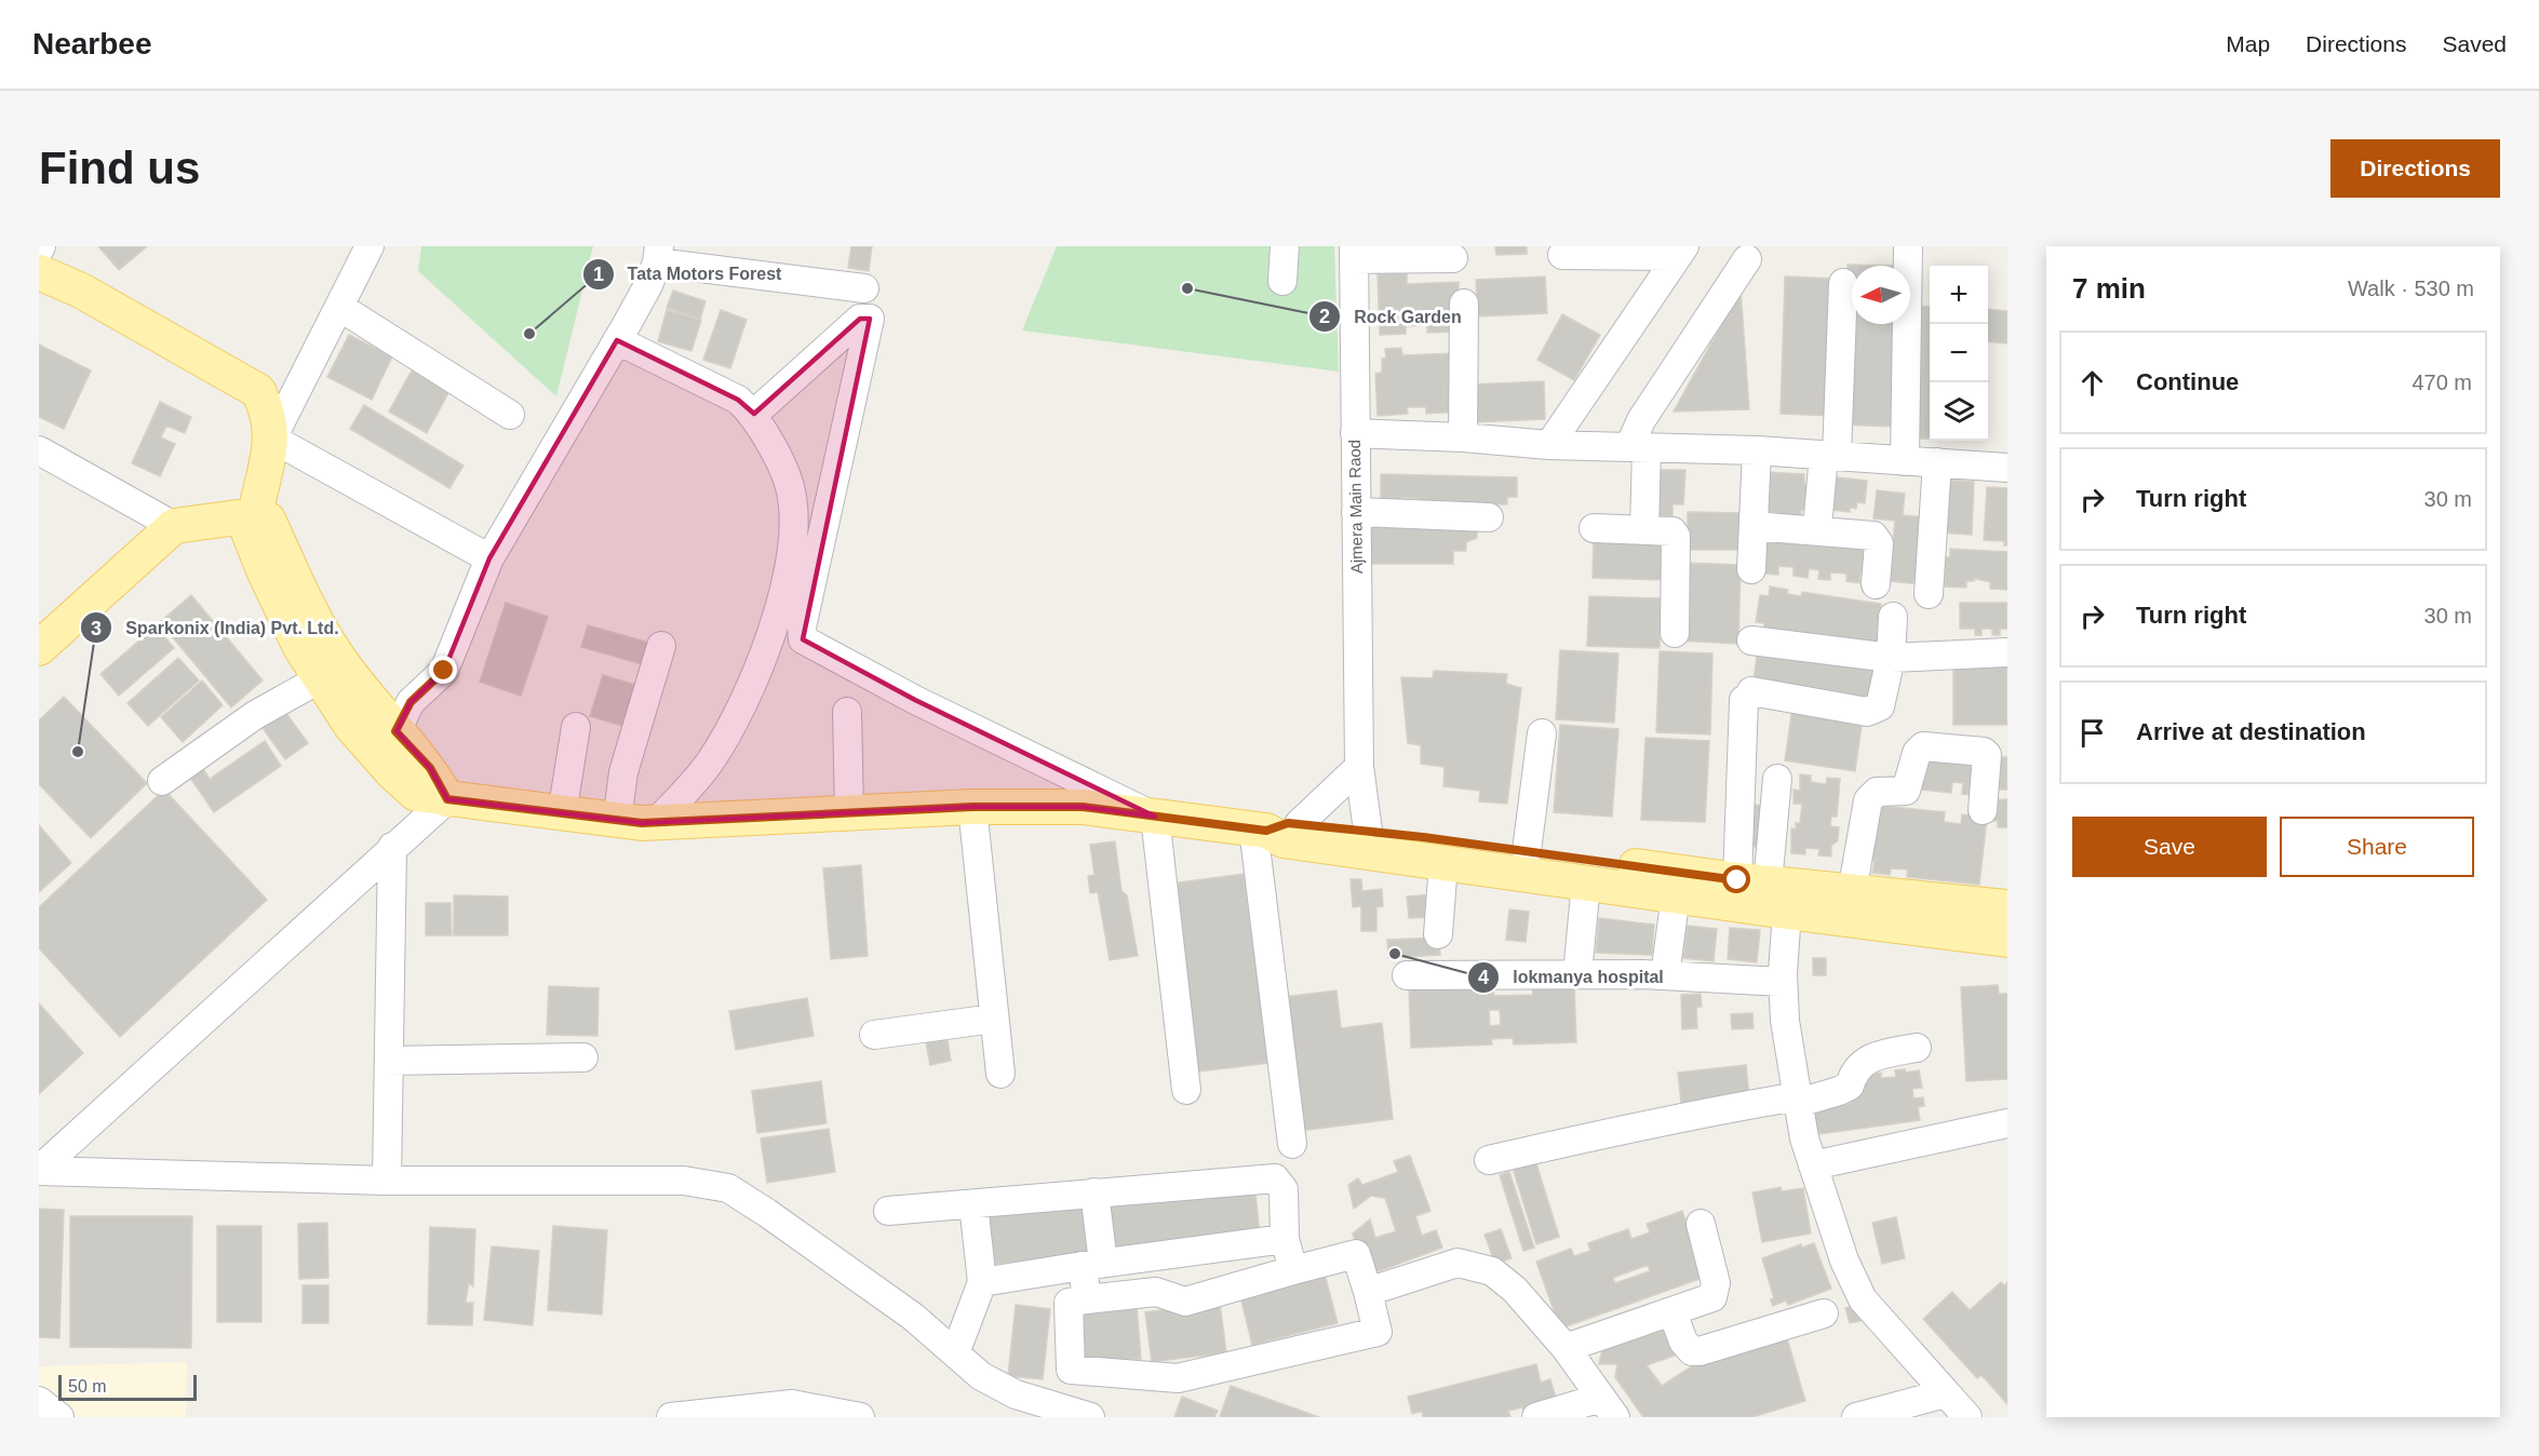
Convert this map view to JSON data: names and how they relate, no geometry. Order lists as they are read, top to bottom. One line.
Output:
{"streets":{"street":["Ajmera Main Raod"]},"places":["Rock Garden","Tata Motors Forest","Sparkonix (India) Pvt. Ltd.","lokmanya hospital"],"scale_bar":"50 m","north":"left","page":{"header":"Nearbee","nav":["Map","Directions","Saved"],"buttons":["Directions",["Save","Share"]],"title":"Find us","heading":["7 min","Walk · 530 m"],"map_buttons":["+","−"],"list":[["Continue","470 m"],["Turn right","30 m"],["Turn right","30 m"],"Arrive at destination"],"scale":"50 m"}}
